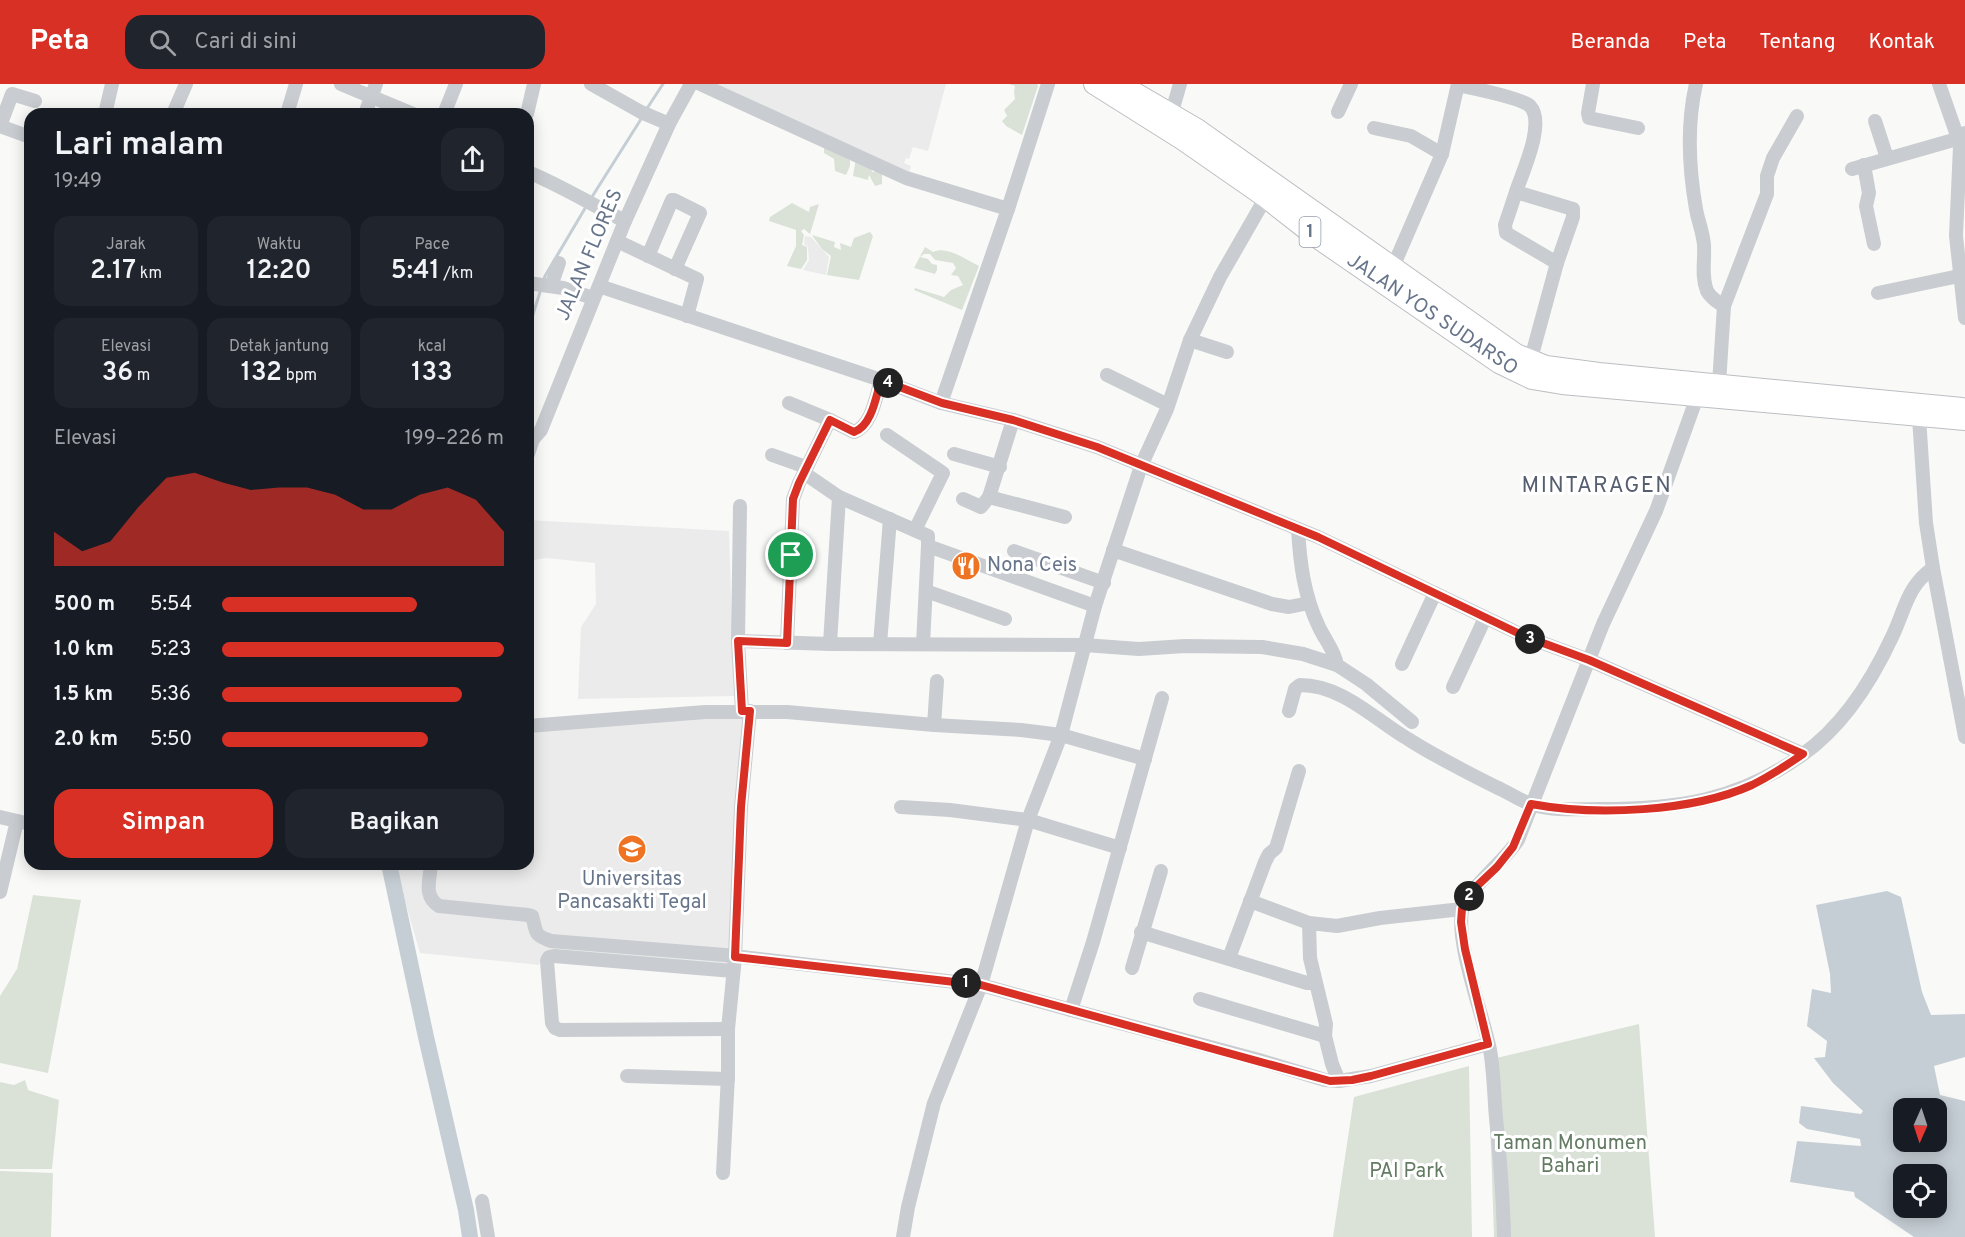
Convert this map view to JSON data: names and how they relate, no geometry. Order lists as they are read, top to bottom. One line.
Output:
{"streets":{"highway":["1","JALAN YOS SUDARSO"],"street":["JALAN FLORES"]},"districts":["MINTARAGEN"],"parks":["Taman Monumen Bahari","PAI Park"],"places":{"restaurant":["Nona Ceis"],"school or university":["Universitas Pancasakti Tegal"]},"north":"bottom","page":{"header":"Peta","search":"Cari di sini","nav":["Beranda","Peta","Tentang","Kontak"],"heading":["Lari malam","19:49"],"stats":[["Jarak","2.17 km"],["Waktu","12:20"],["Pace","5:41 /km"],["Elevasi","36 m"],["Detak jantung","132 bpm"],["kcal","133"]],"pins":["4","3","2","1"],"chart":["Elevasi","199–226 m"],"list":[{"name":"500 m","note":"5:54"},{"name":"1.0 km","note":"5:23"},{"name":"1.5 km","note":"5:36"},{"name":"2.0 km","note":"5:50"}],"buttons":["Simpan","Bagikan"]}}
